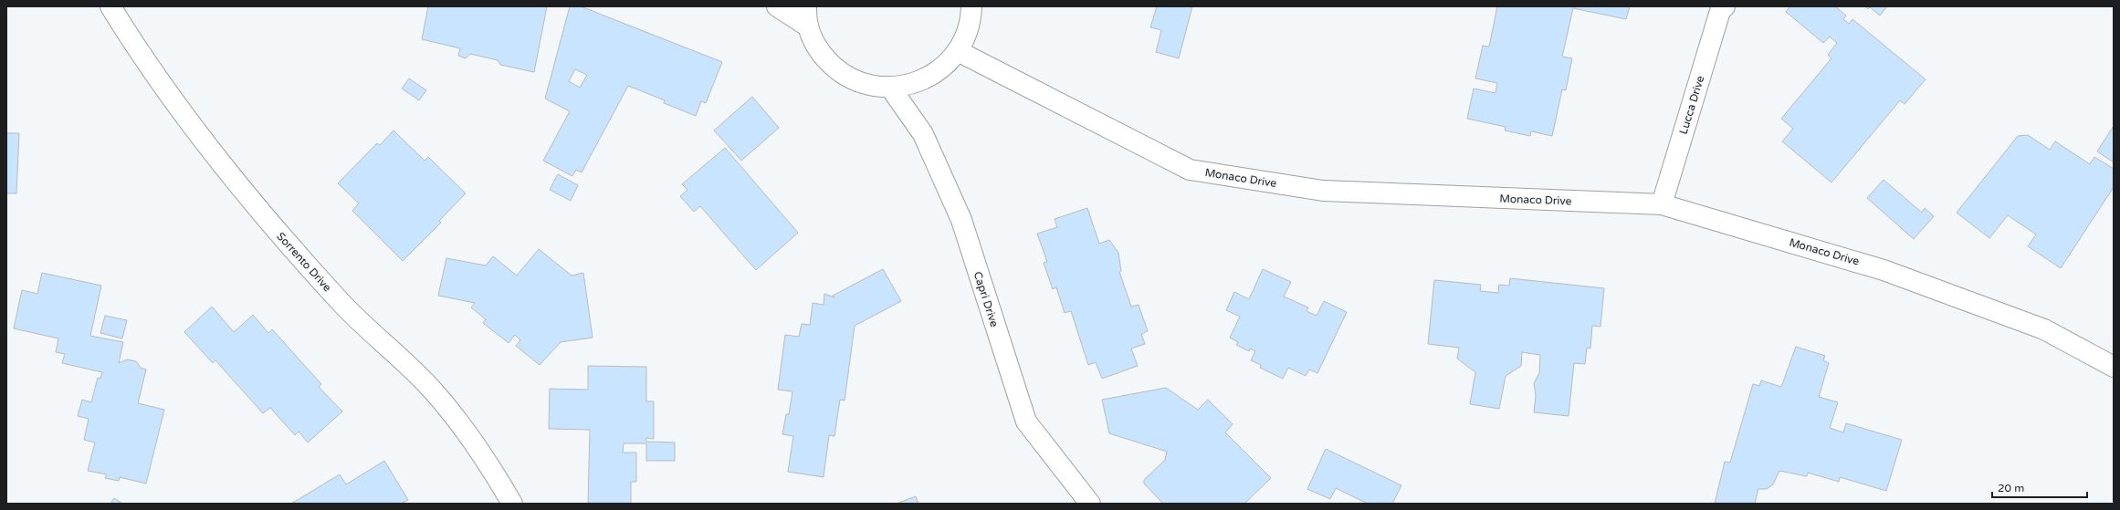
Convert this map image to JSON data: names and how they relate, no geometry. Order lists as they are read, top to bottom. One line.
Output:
{"streets":{"street":["Lucca Drive","Monaco Drive","Sorrento Drive","Capri Drive"]},"crossings":[["Lucca Drive","Monaco Drive"]],"scale_bar":"20 m"}
